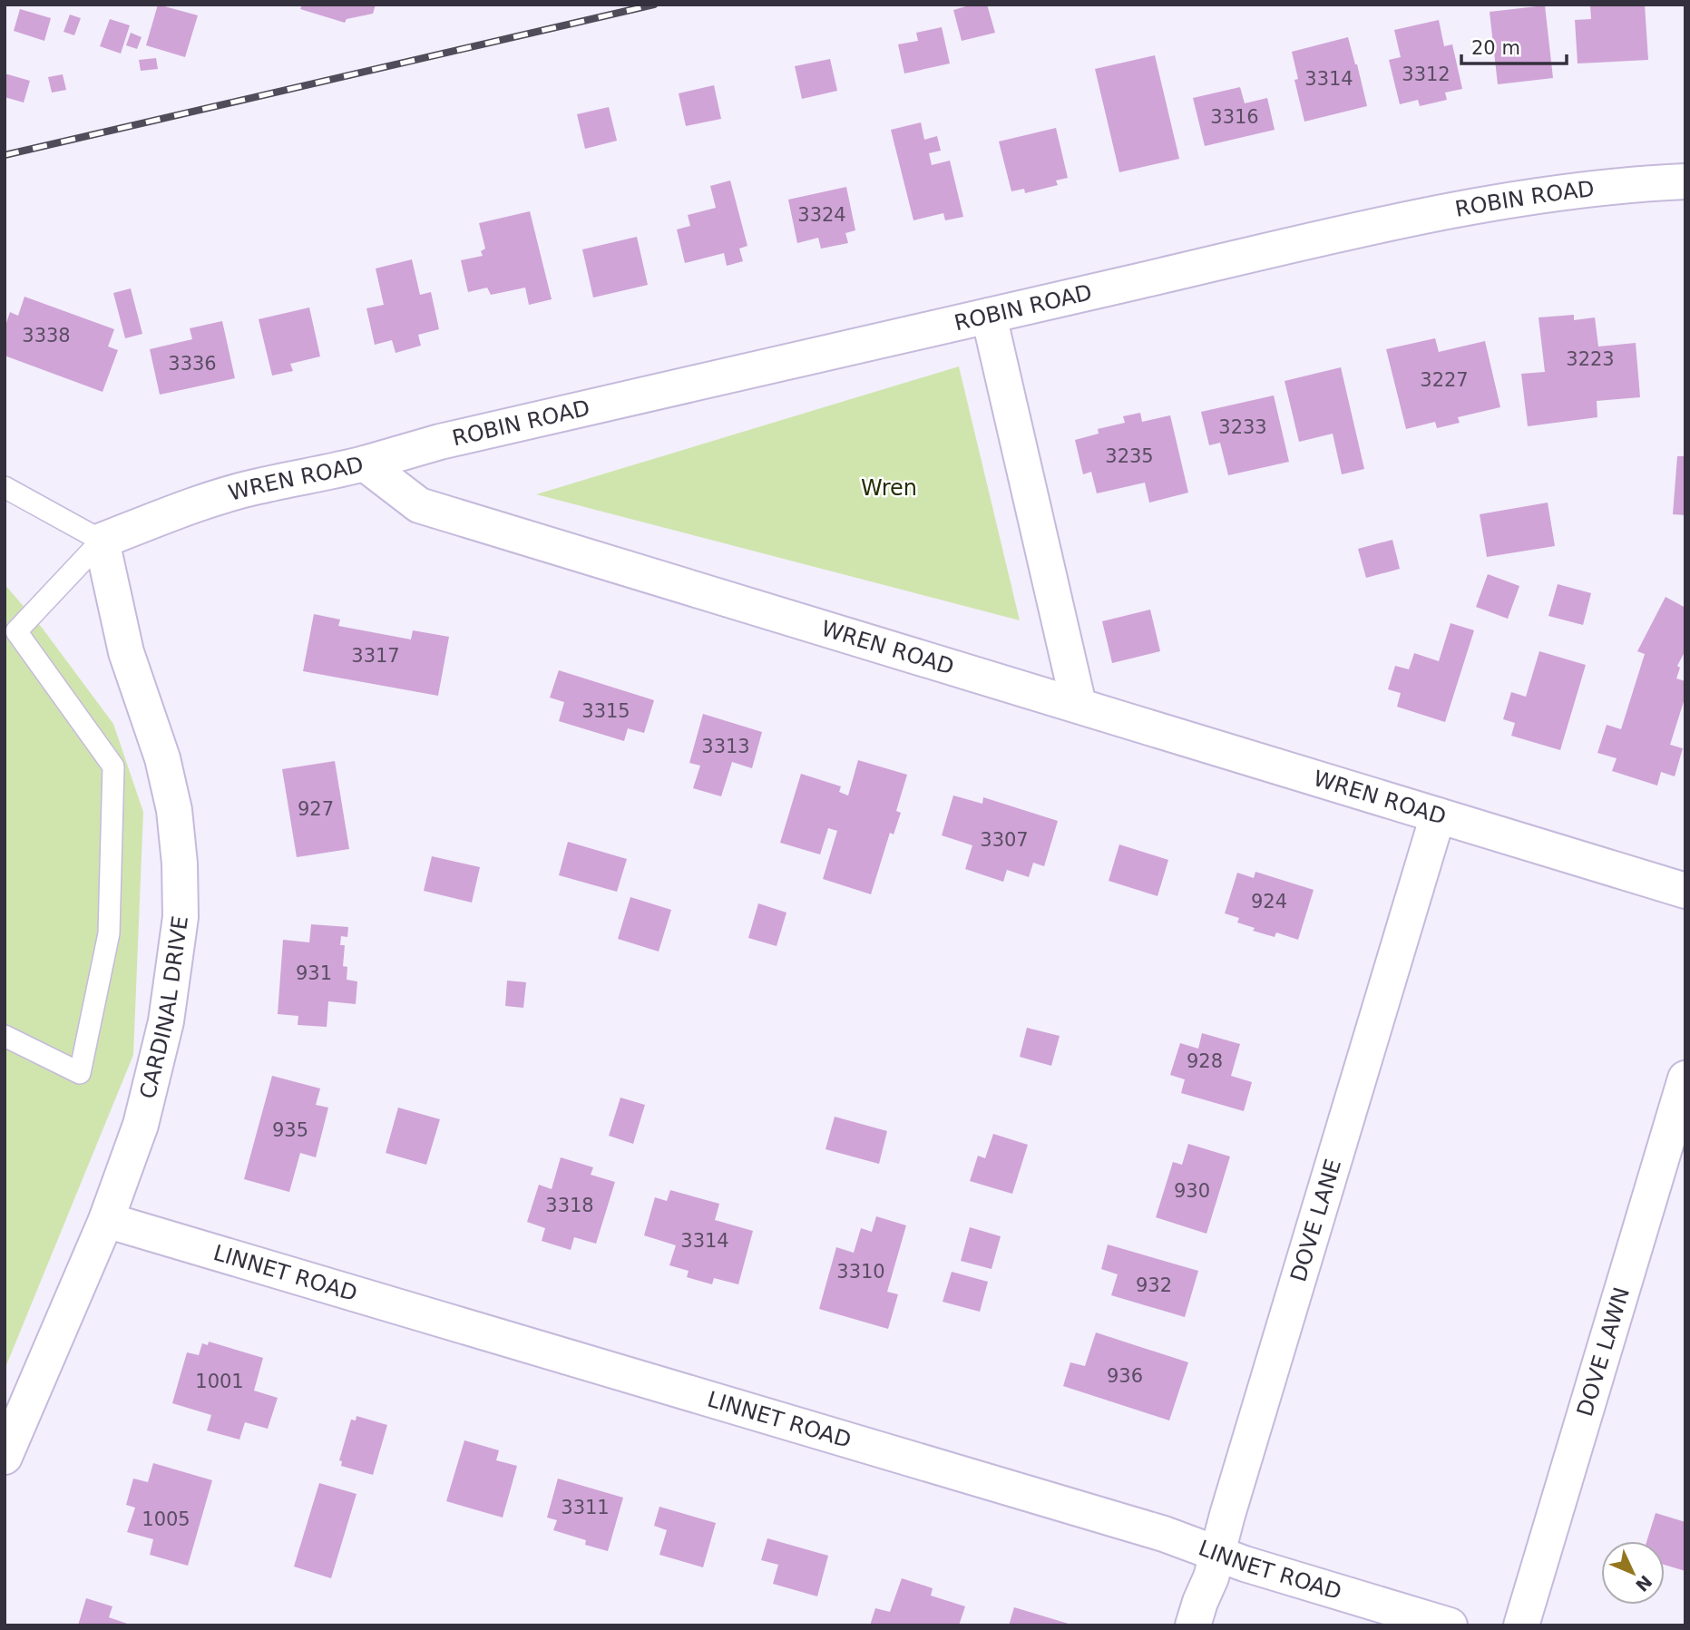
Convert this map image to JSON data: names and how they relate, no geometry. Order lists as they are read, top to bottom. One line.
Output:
{"streets":{"street":["ROBIN ROAD","WREN ROAD","CARDINAL DRIVE","DOVE LANE","LINNET ROAD","DOVE LAWN"]},"crossings":[["ROBIN ROAD","WREN ROAD"],["WREN ROAD","CARDINAL DRIVE"],["WREN ROAD","DOVE LANE"],["CARDINAL DRIVE","LINNET ROAD"],["DOVE LANE","LINNET ROAD"]],"parks":["Wren"],"house_numbers":["3312","3314","3316","3324","3338","3223","3336","3227","3233","3235","3317","3315","3313","927","3307","924","931","928","935","930","3318","3314","3310","932","936","1001","3311","1005"],"scale_bar":"20 m","north":"bottom right"}
